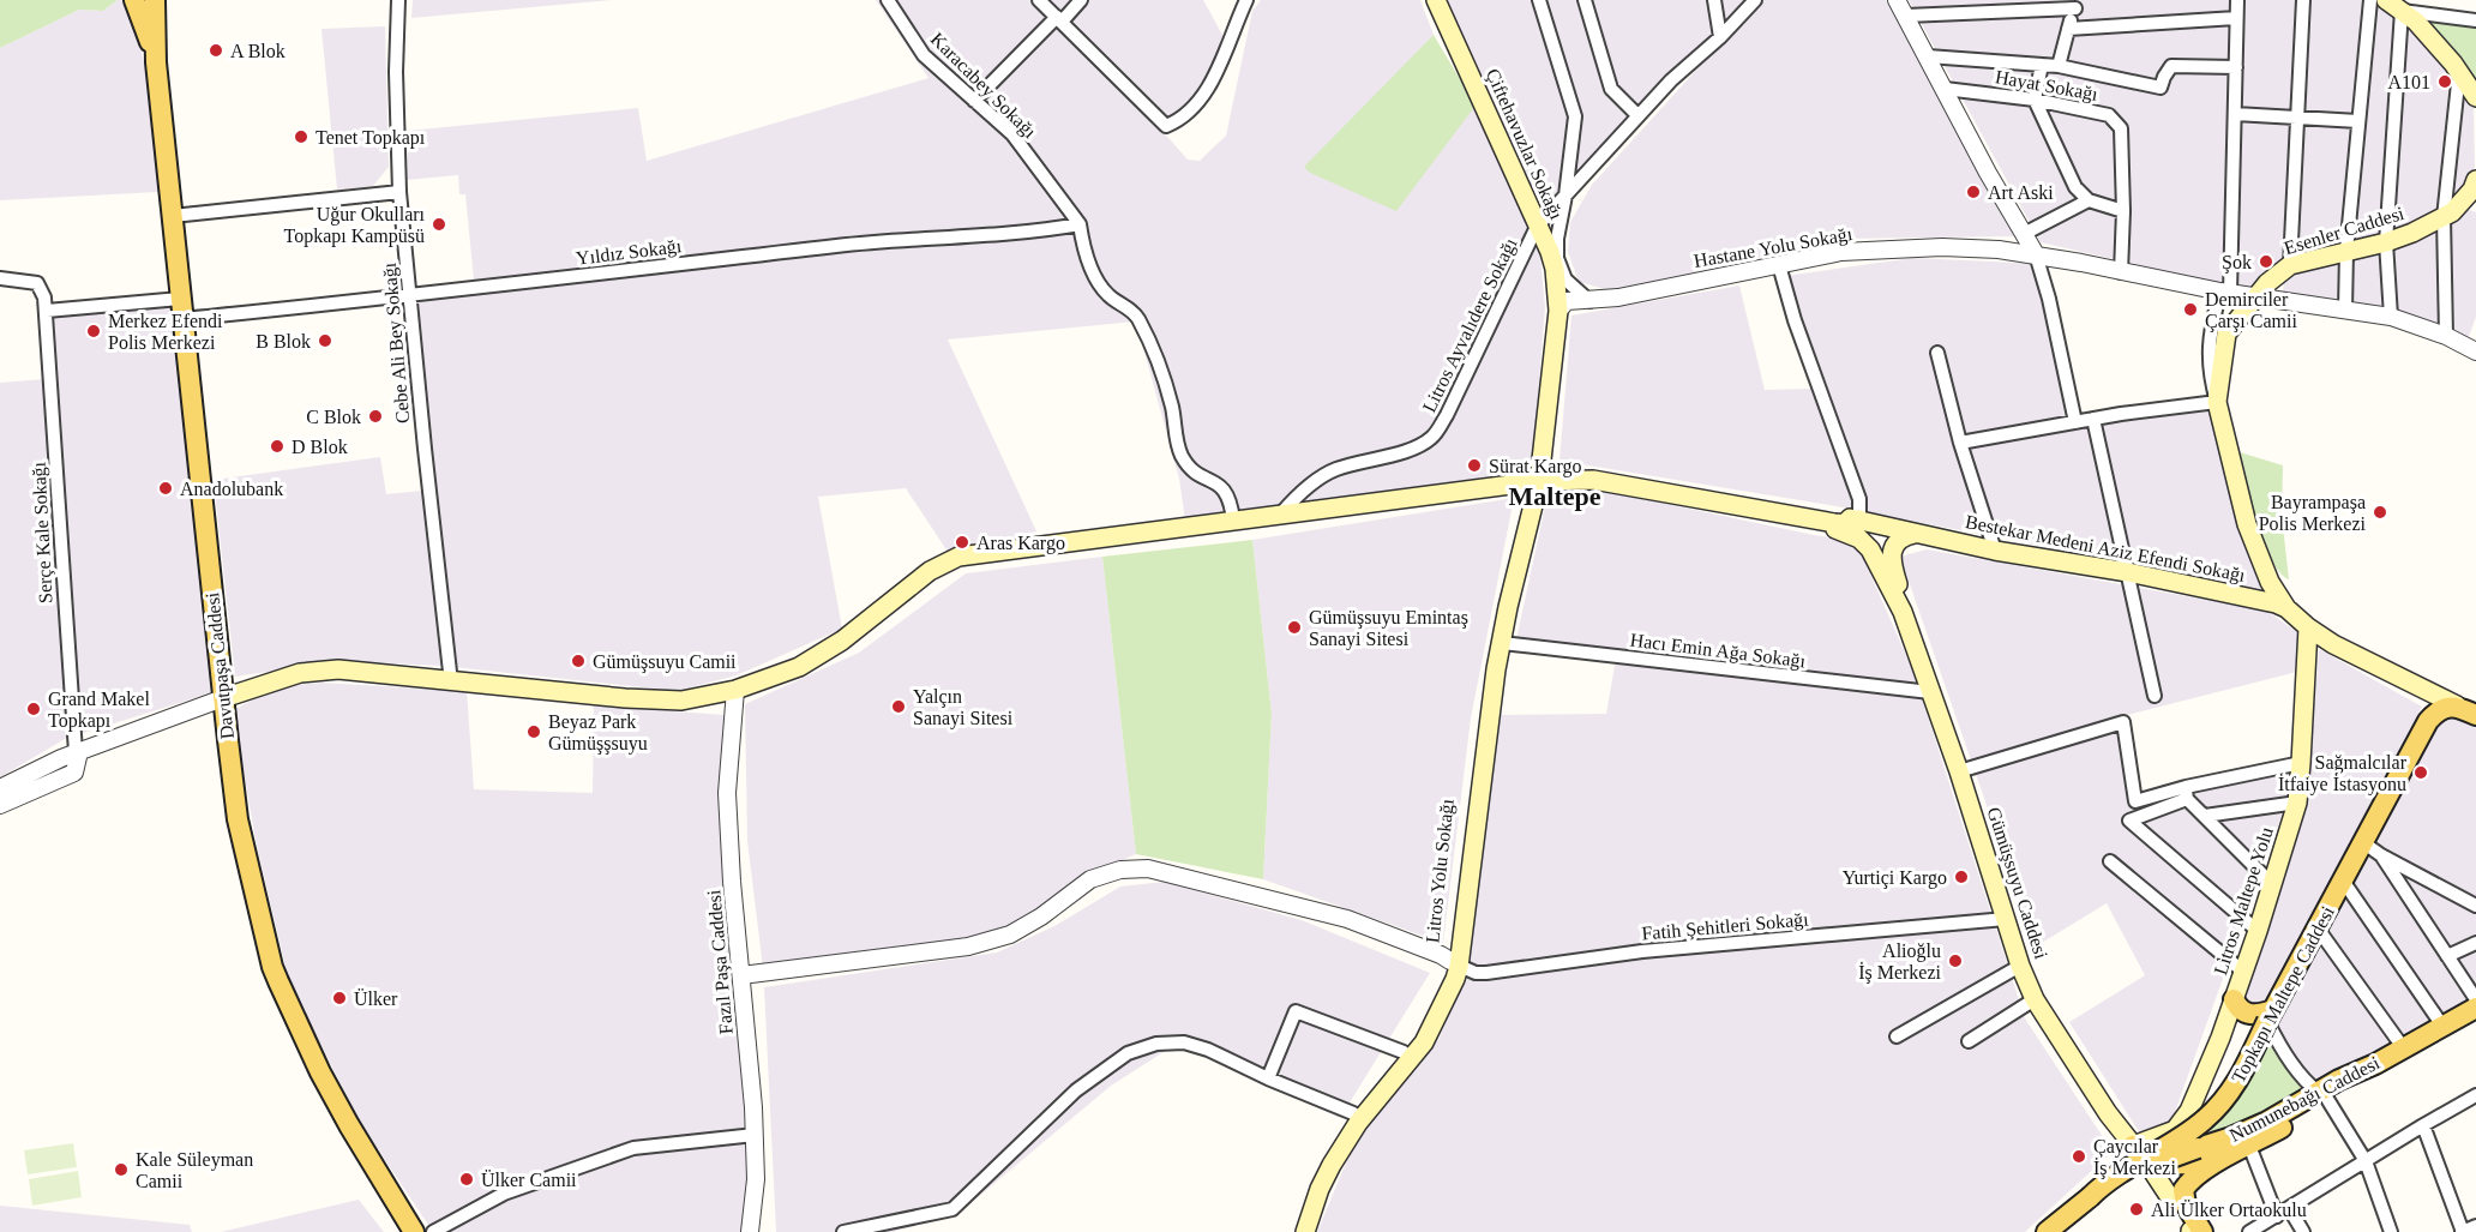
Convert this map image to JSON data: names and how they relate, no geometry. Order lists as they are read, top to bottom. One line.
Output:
{"streets":{"main road":["Çiftehavuzlar Sokağı","Esenler Caddesi","Bestekar Medeni Aziz Efendi Sokağı","Davutpaşa Caddesi","Litros Yolu Sokağı","Gümüşsuyu Caddesi","Litros Maltepe Yolu","Topkapı Maltepe Caddesi","Numunebağı Caddesi"],"street":["Karacabey Sokağı","Hayat Sokağı","Hastane Yolu Sokağı","Yıldız Sokağı","Litros Ayvalıdere Sokağı","Cebe Ali Bey Sokağı","Serçe Kale Sokağı","Hacı Emin Ağa Sokağı","Fatih Şehitleri Sokağı","Fazıl Paşa Caddesi"]},"crossings":[["Karacabey Sokağı","Yıldız Sokağı"],["Hayat Sokağı","Hastane Yolu Sokağı"],["Çiftehavuzlar Sokağı","Hastane Yolu Sokağı"],["Çiftehavuzlar Sokağı","Litros Ayvalıdere Sokağı"],["Çiftehavuzlar Sokağı","Litros Yolu Sokağı"],["Esenler Caddesi","Hastane Yolu Sokağı"],["Hastane Yolu Sokağı","Litros Yolu Sokağı"],["Yıldız Sokağı","Cebe Ali Bey Sokağı"],["Yıldız Sokağı","Davutpaşa Caddesi"],["Hacı Emin Ağa Sokağı","Litros Yolu Sokağı"],["Hacı Emin Ağa Sokağı","Gümüşsuyu Caddesi"],["Litros Yolu Sokağı","Fatih Şehitleri Sokağı"],["Gümüşsuyu Caddesi","Litros Maltepe Yolu"],["Gümüşsuyu Caddesi","Fatih Şehitleri Sokağı"],["Topkapı Maltepe Caddesi","Numunebağı Caddesi"]],"districts":["Maltepe"],"places":["A Blok","A101","Tenet Topkapı","Art Aski","Uğur Okulları Topkapı Kampüsü","Şok","Demirciler Çarşı Camii","Merkez Efendi Polis Merkezi","B Blok","C Blok","D Blok","Sürat Kargo","Anadolubank","Bayrampaşa Polis Merkezi","Aras Kargo","Gümüşsuyu Emintaş Sanayi Sitesi","Gümüşsuyu Camii","Yalçın Sanayi Sitesi","Grand Makel Topkapı","Beyaz Park Gümüşşsuyu","Sağmalcılar İtfaiye İstasyonu","Yurtiçi Kargo","Alioğlu İş Merkezi","Ülker","Çaycılar İş Merkezi","Kale Süleyman Camii","Ülker Camii","Ali Ülker Ortaokulu"]}
